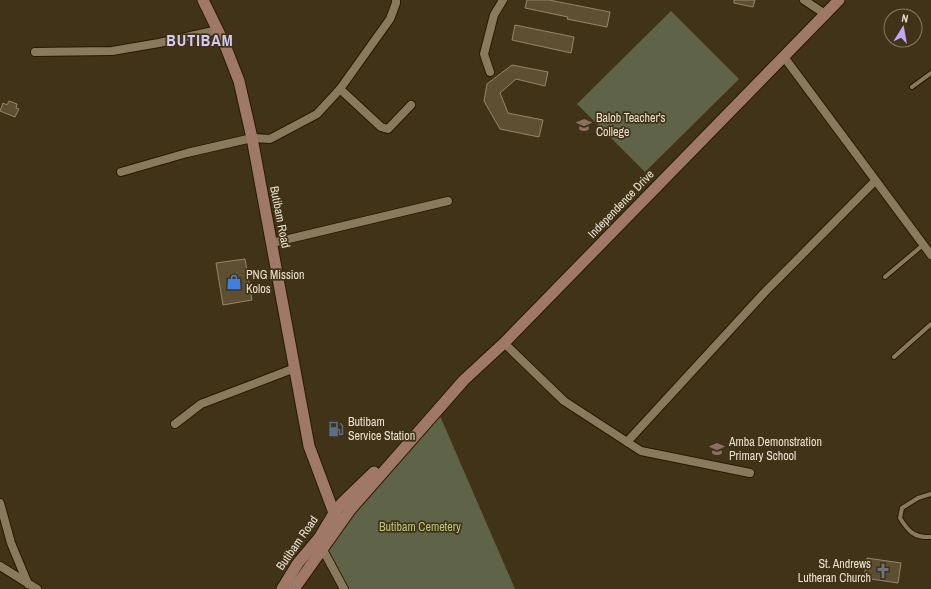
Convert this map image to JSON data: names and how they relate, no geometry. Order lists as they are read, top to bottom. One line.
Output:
{"streets":{"main road":["Independence Drive","Butibam Road"]},"crossings":[["Independence Drive","Butibam Road"]],"districts":["BUTIBAM"],"parks":["Butibam Cemetery"],"places":{"school or university":["Balob Teacher's College","Amba Demonstration Primary School"],"shop":["PNG Mission Kolos"],"fuel station":["Butibam Service Station"],"church":["St. Andrews Lutheran Church"]},"north":"top"}
